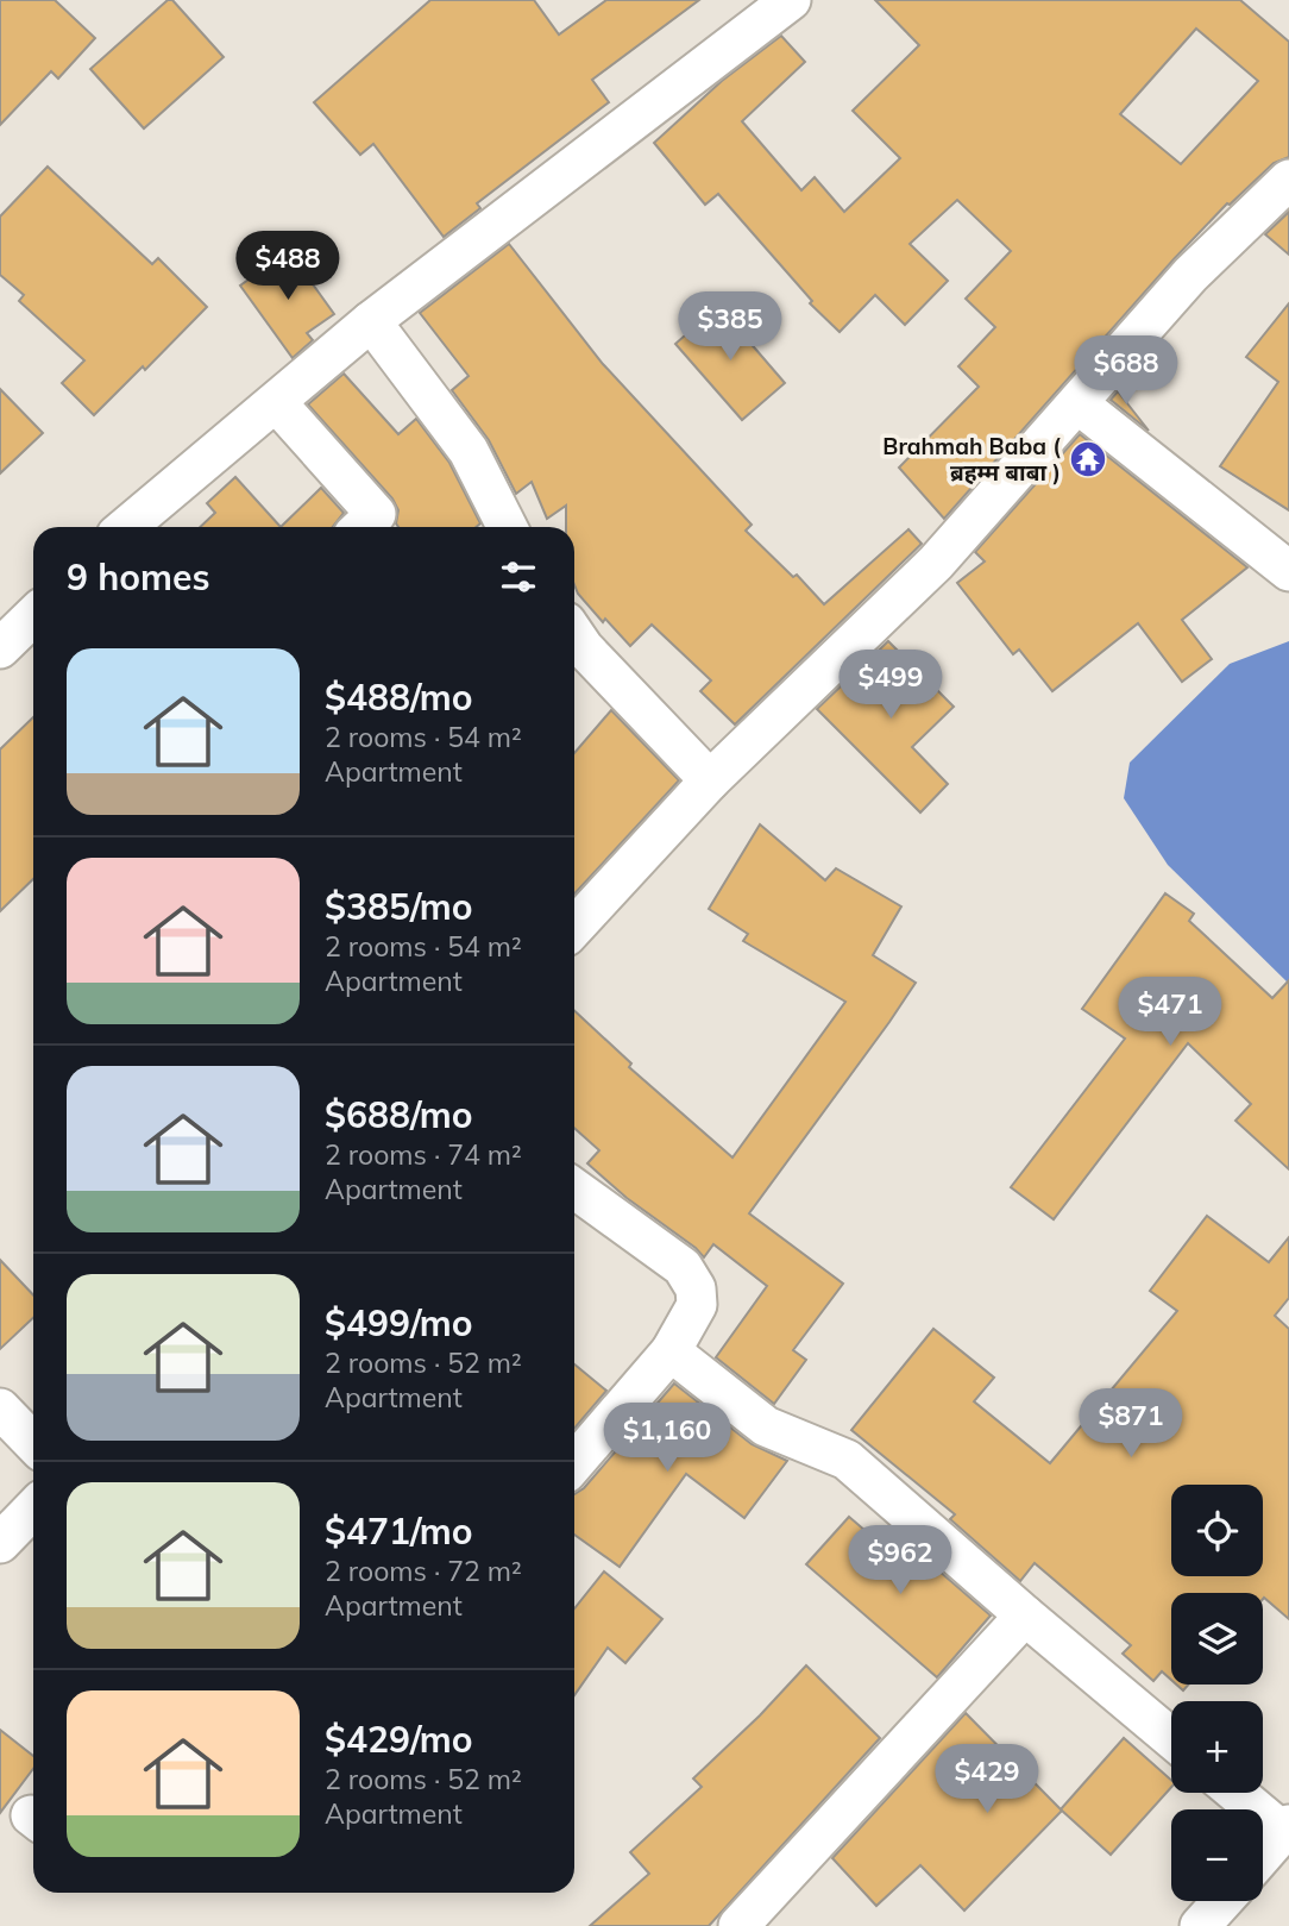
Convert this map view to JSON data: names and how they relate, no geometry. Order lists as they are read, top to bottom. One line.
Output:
{"places":{"temple":["Brahmah Baba ( ब्रहम्म बाबा )"]},"page":{"price":["$488","$385","$688","$499","$471","$871","$1,160","$962","$429"],"heading":"9 homes","list":[{"name":"$488/mo","note":"2 rooms · 54 m² · Apartment"},{"name":"$385/mo","note":"2 rooms · 54 m² · Apartment"},{"name":"$688/mo","note":"2 rooms · 74 m² · Apartment"},{"name":"$499/mo","note":"2 rooms · 52 m² · Apartment"},{"name":"$471/mo","note":"2 rooms · 72 m² · Apartment"},{"name":"$429/mo","note":"2 rooms · 52 m² · Apartment"}],"map_buttons":["+","−"]}}
